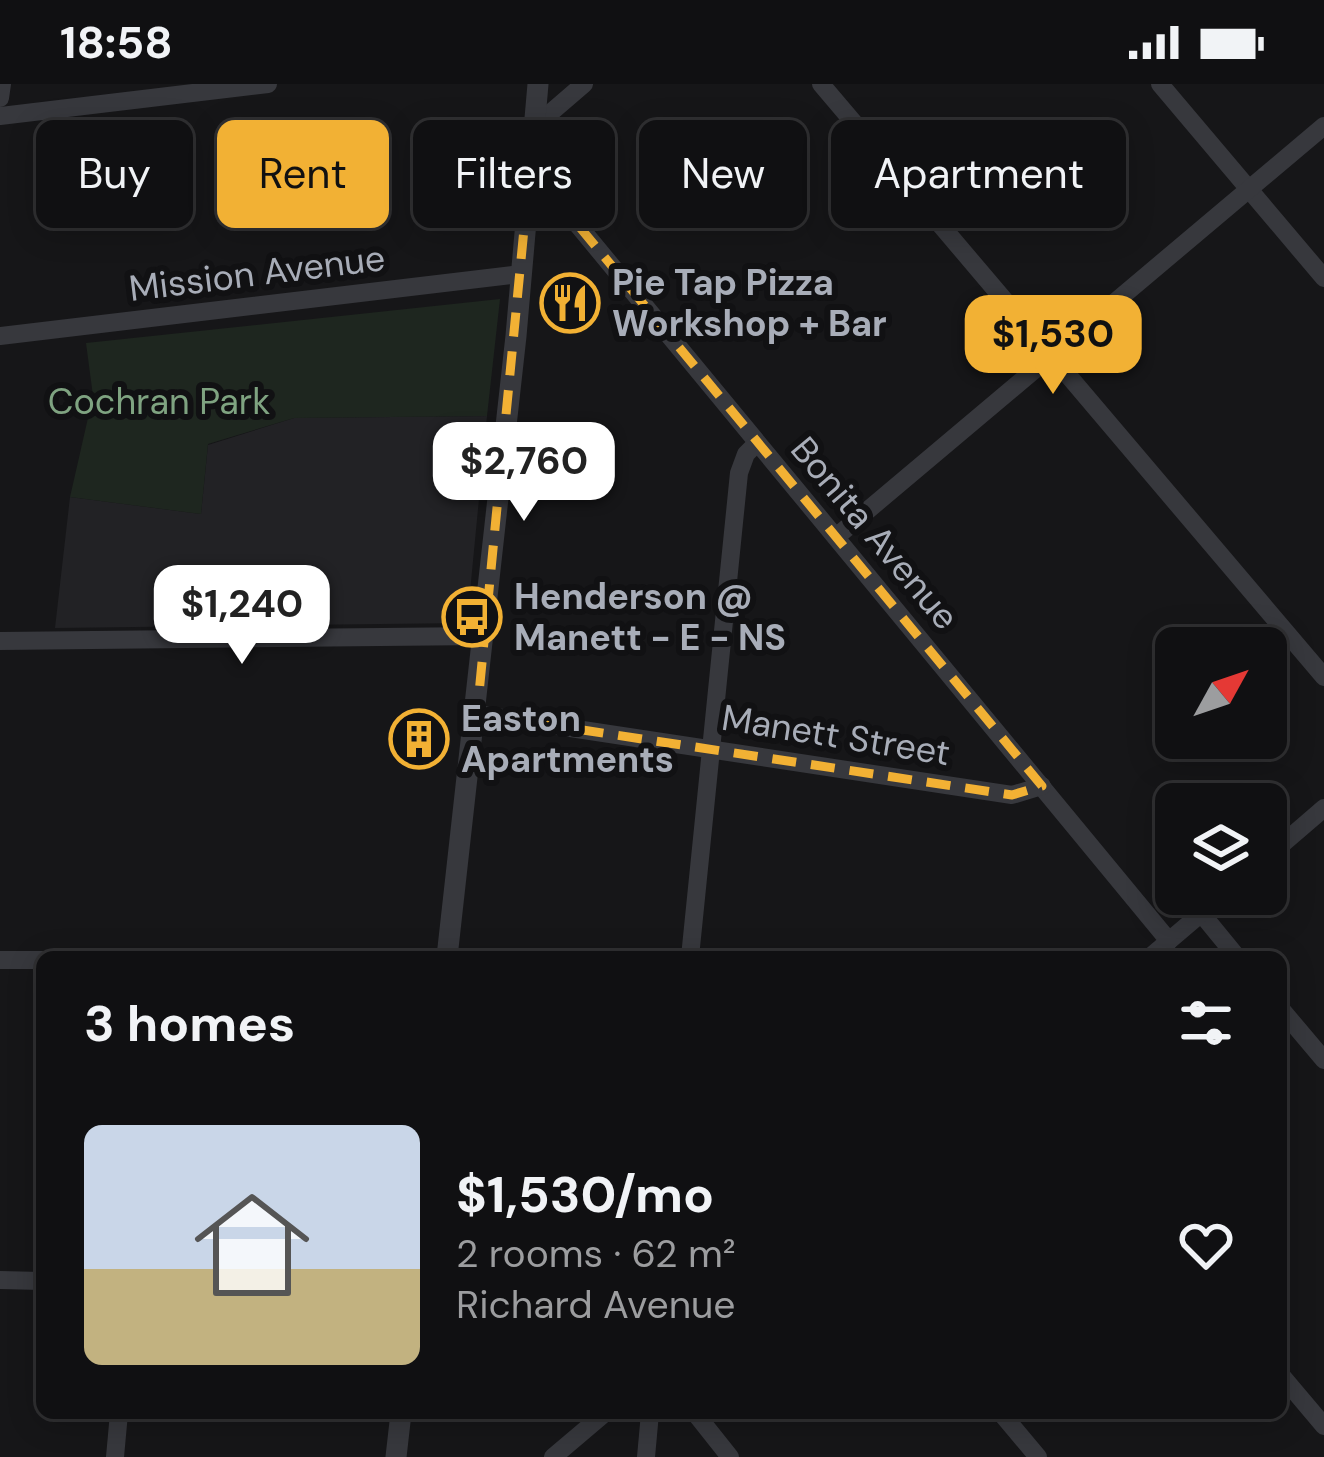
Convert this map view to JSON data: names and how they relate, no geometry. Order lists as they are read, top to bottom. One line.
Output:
{"streets":{"street":["Mission Avenue","Bonita Avenue","Manett Street"]},"crossings":[["Bonita Avenue","Manett Street"]],"parks":["Cochran Park"],"places":{"restaurant":["Pie Tap Pizza Workshop + Bar"],"bus stop":["Henderson @ Manett - E - NS"],"building":["Easton Apartments"]},"north":"top right","page":{"status":"18:58","chip":["Buy","Rent","Filters","New","Apartment"],"price":["$1,530","$2,760","$1,240"],"heading":"3 homes","list":[{"name":"$1,530/mo","note":"2 rooms · 62 m² · Richard Avenue"}]}}
